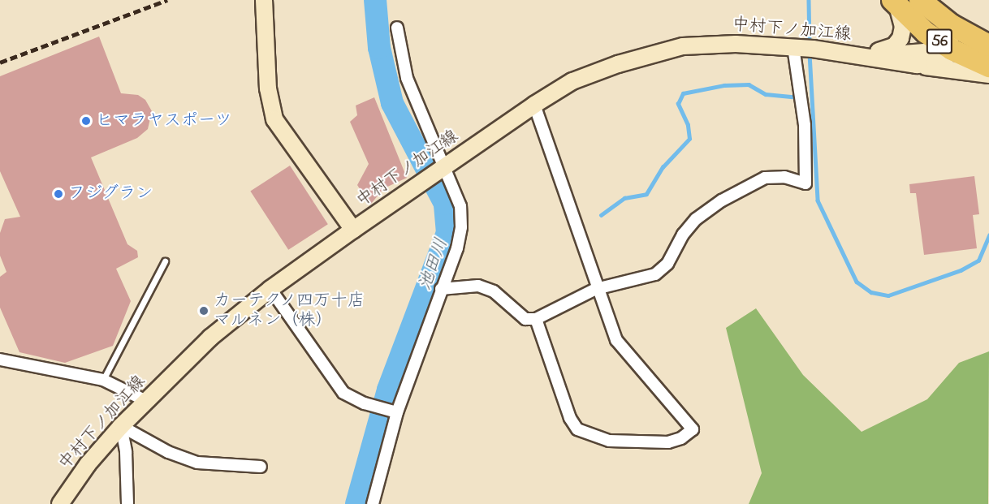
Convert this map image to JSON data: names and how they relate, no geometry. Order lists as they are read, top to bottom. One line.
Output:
{"streets":{"highway":["56"],"main road":["中村下ノ加江線"]},"crossings":[["中村下ノ加江線","56"]],"water":["池田川"],"places":["ヒマラヤスポーツ","フジグラン","カーテクノ四万十店 マルネン（株）"]}
